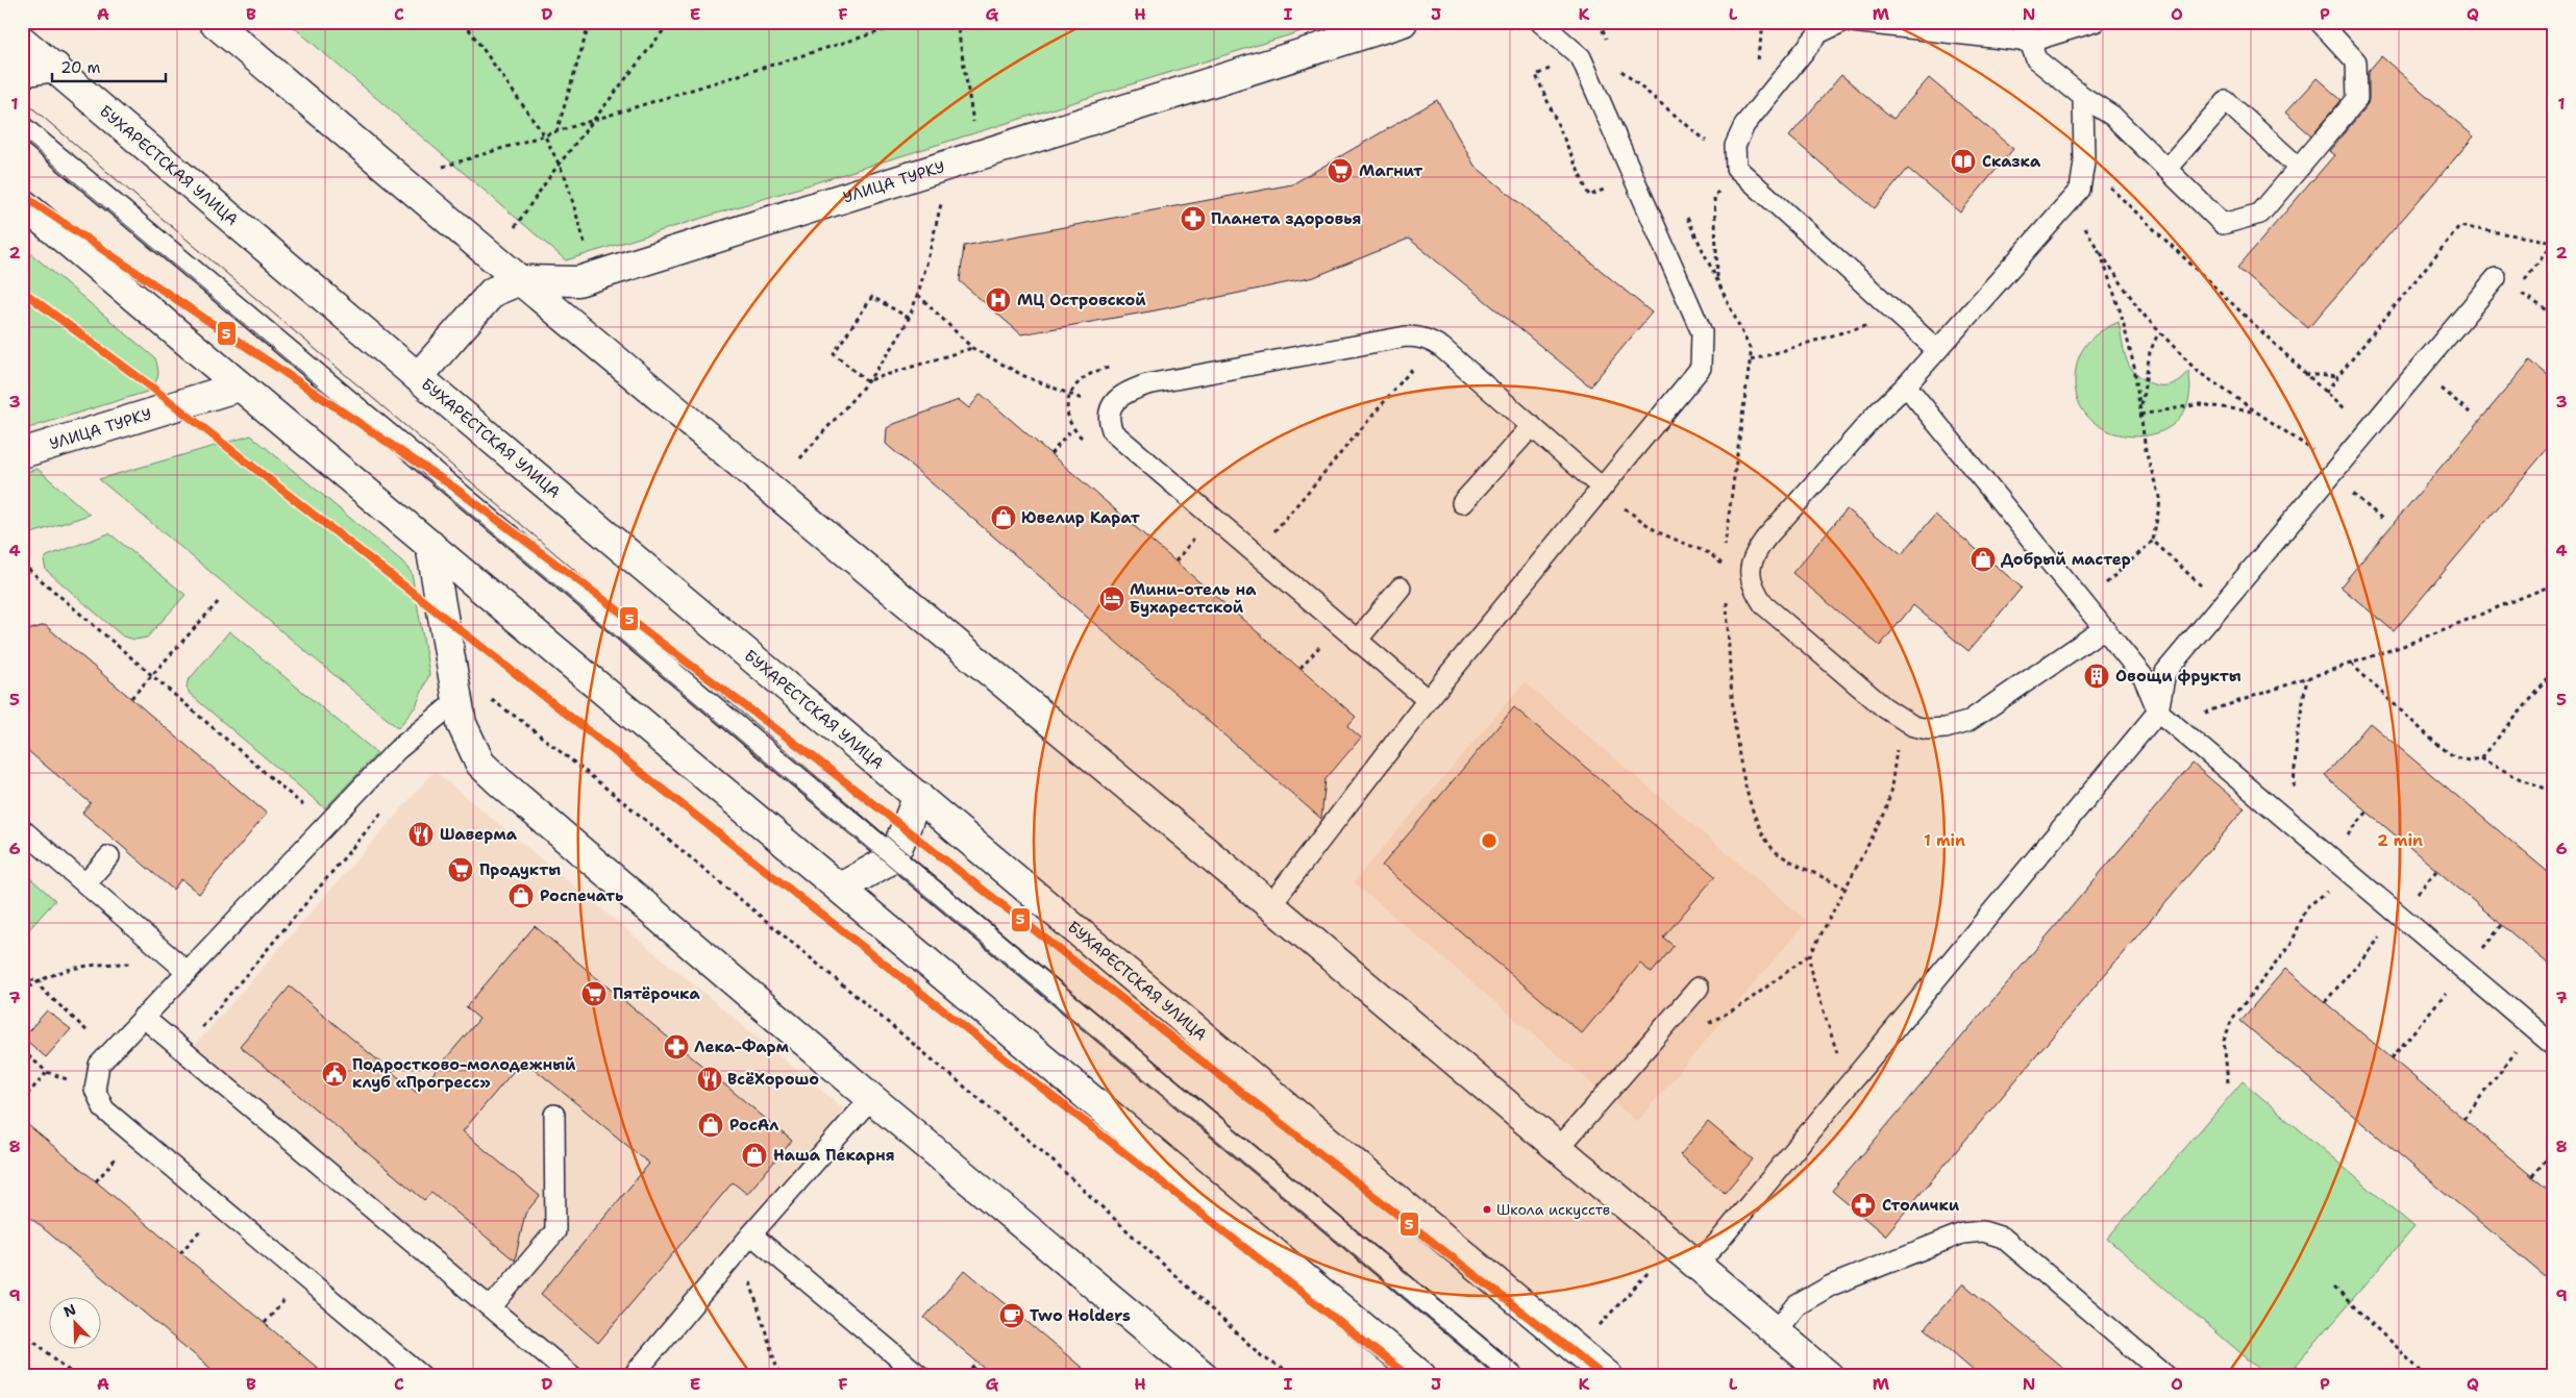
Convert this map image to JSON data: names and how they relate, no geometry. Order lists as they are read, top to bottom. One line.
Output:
{"streets":{"street":["БУХАРЕСТСКАЯ УЛИЦА","УЛИЦА ТУРКУ"]},"crossings":[["БУХАРЕСТСКАЯ УЛИЦА","УЛИЦА ТУРКУ"]],"places":{"library":["Сказка"],"supermarket":["Магнит","Продукты","Пятёрочка"],"pharmacy":["Планета здоровья","Лека-Фарм","Столички"],"hospital":["МЦ Островской"],"shop":["Ювелир Карат","Добрый мастер","Роспечать","РосАл","Наша Пекарня"],"hotel":["Мини-отель на Бухарестской"],"building":["Овощи фрукты"],"restaurant":["Шаверма","ВсёХорошо"],"public building":["Подростково-молодежный клуб «Прогресс»"],"other":["Школа искусств"],"cafe":["Two Holders"]},"lines":["transit line 5"],"scale_bar":"20 m","north":"top left","grid":{"columns":["A","B","C","D","E","F","G","H","I","J","K","L","M","N","O","P","Q"],"rows":["1","2","3","4","5","6","7","8","9"]},"rings":["1 min","2 min"]}
